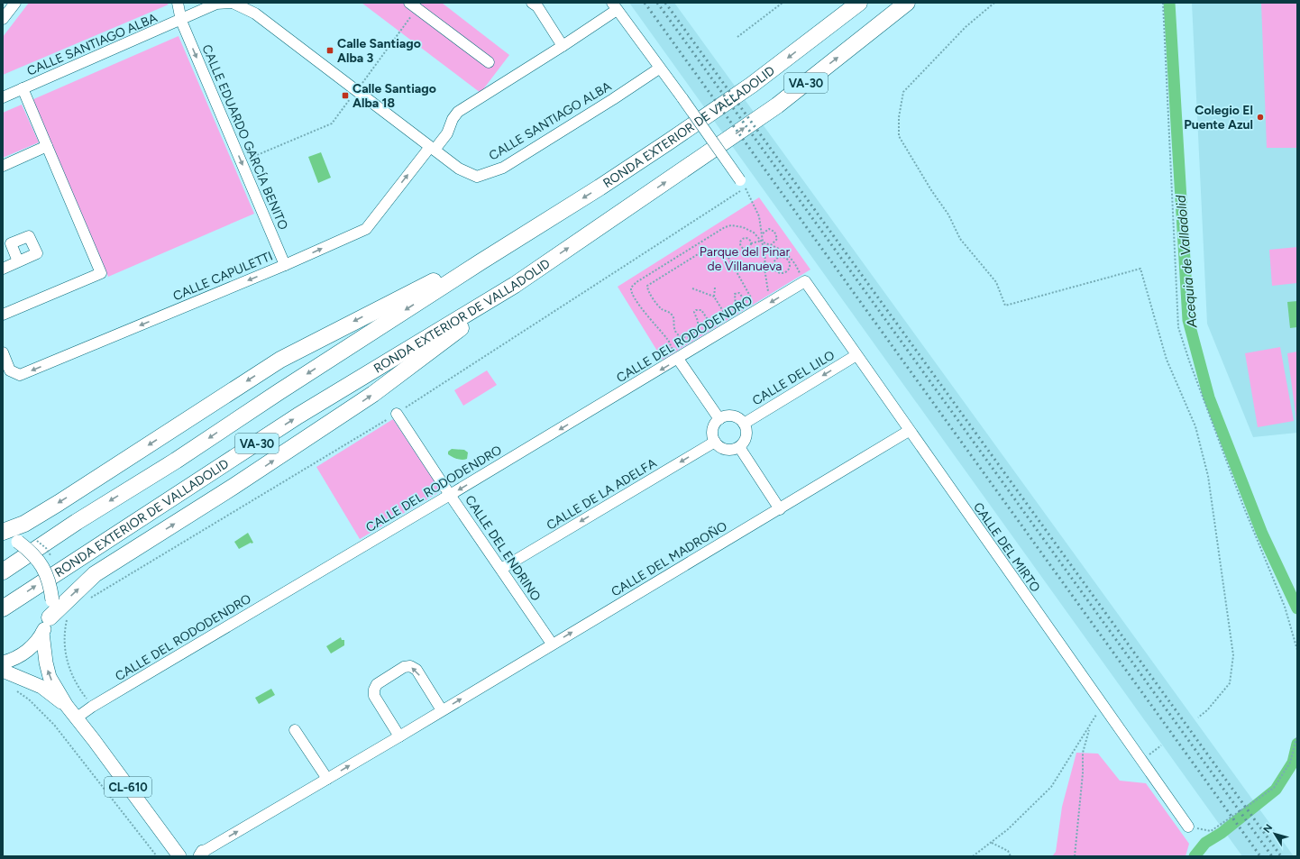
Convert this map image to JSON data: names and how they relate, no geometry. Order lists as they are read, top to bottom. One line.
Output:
{"streets":{"highway":["VA-30","RONDA EXTERIOR DE VALLADOLID"],"main road":["CL-610"],"street":["CALLE SANTIAGO ALBA","CALLE EDUARDO GARCÍA BENITO","CALLE CAPULETTI","CALLE DEL RODODENDRO","CALLE DEL LILO","CALLE DE LA ADELFA","CALLE DEL MIRTO","CALLE DEL ENDRINO","CALLE DEL MADROÑO"]},"crossings":[["CALLE SANTIAGO ALBA","CALLE EDUARDO GARCÍA BENITO"],["CALLE SANTIAGO ALBA","CALLE CAPULETTI"],["CALLE EDUARDO GARCÍA BENITO","CALLE CAPULETTI"],["CALLE DEL RODODENDRO","CALLE DEL MIRTO"],["CALLE DEL RODODENDRO","CALLE DEL ENDRINO"],["CALLE DEL RODODENDRO","CL-610"],["CALLE DEL LILO","CALLE DE LA ADELFA"],["CALLE DEL LILO","CALLE DEL MIRTO"],["CALLE DE LA ADELFA","CALLE DEL ENDRINO"],["CALLE DEL MIRTO","CALLE DEL MADROÑO"],["CALLE DEL ENDRINO","CALLE DEL MADROÑO"]],"one_way":["CALLE EDUARDO GARCÍA BENITO","CALLE DEL RODODENDRO","CALLE DEL LILO","CALLE DE LA ADELFA","CALLE DEL MADROÑO"],"water":["Acequia de Valladolid"],"parks":["Parque del Pinar de Villanueva"],"places":{"transit":["Calle Santiago Alba 3","Calle Santiago Alba 18"],"other":["Colegio El Puente Azul"]},"north":"top left"}
